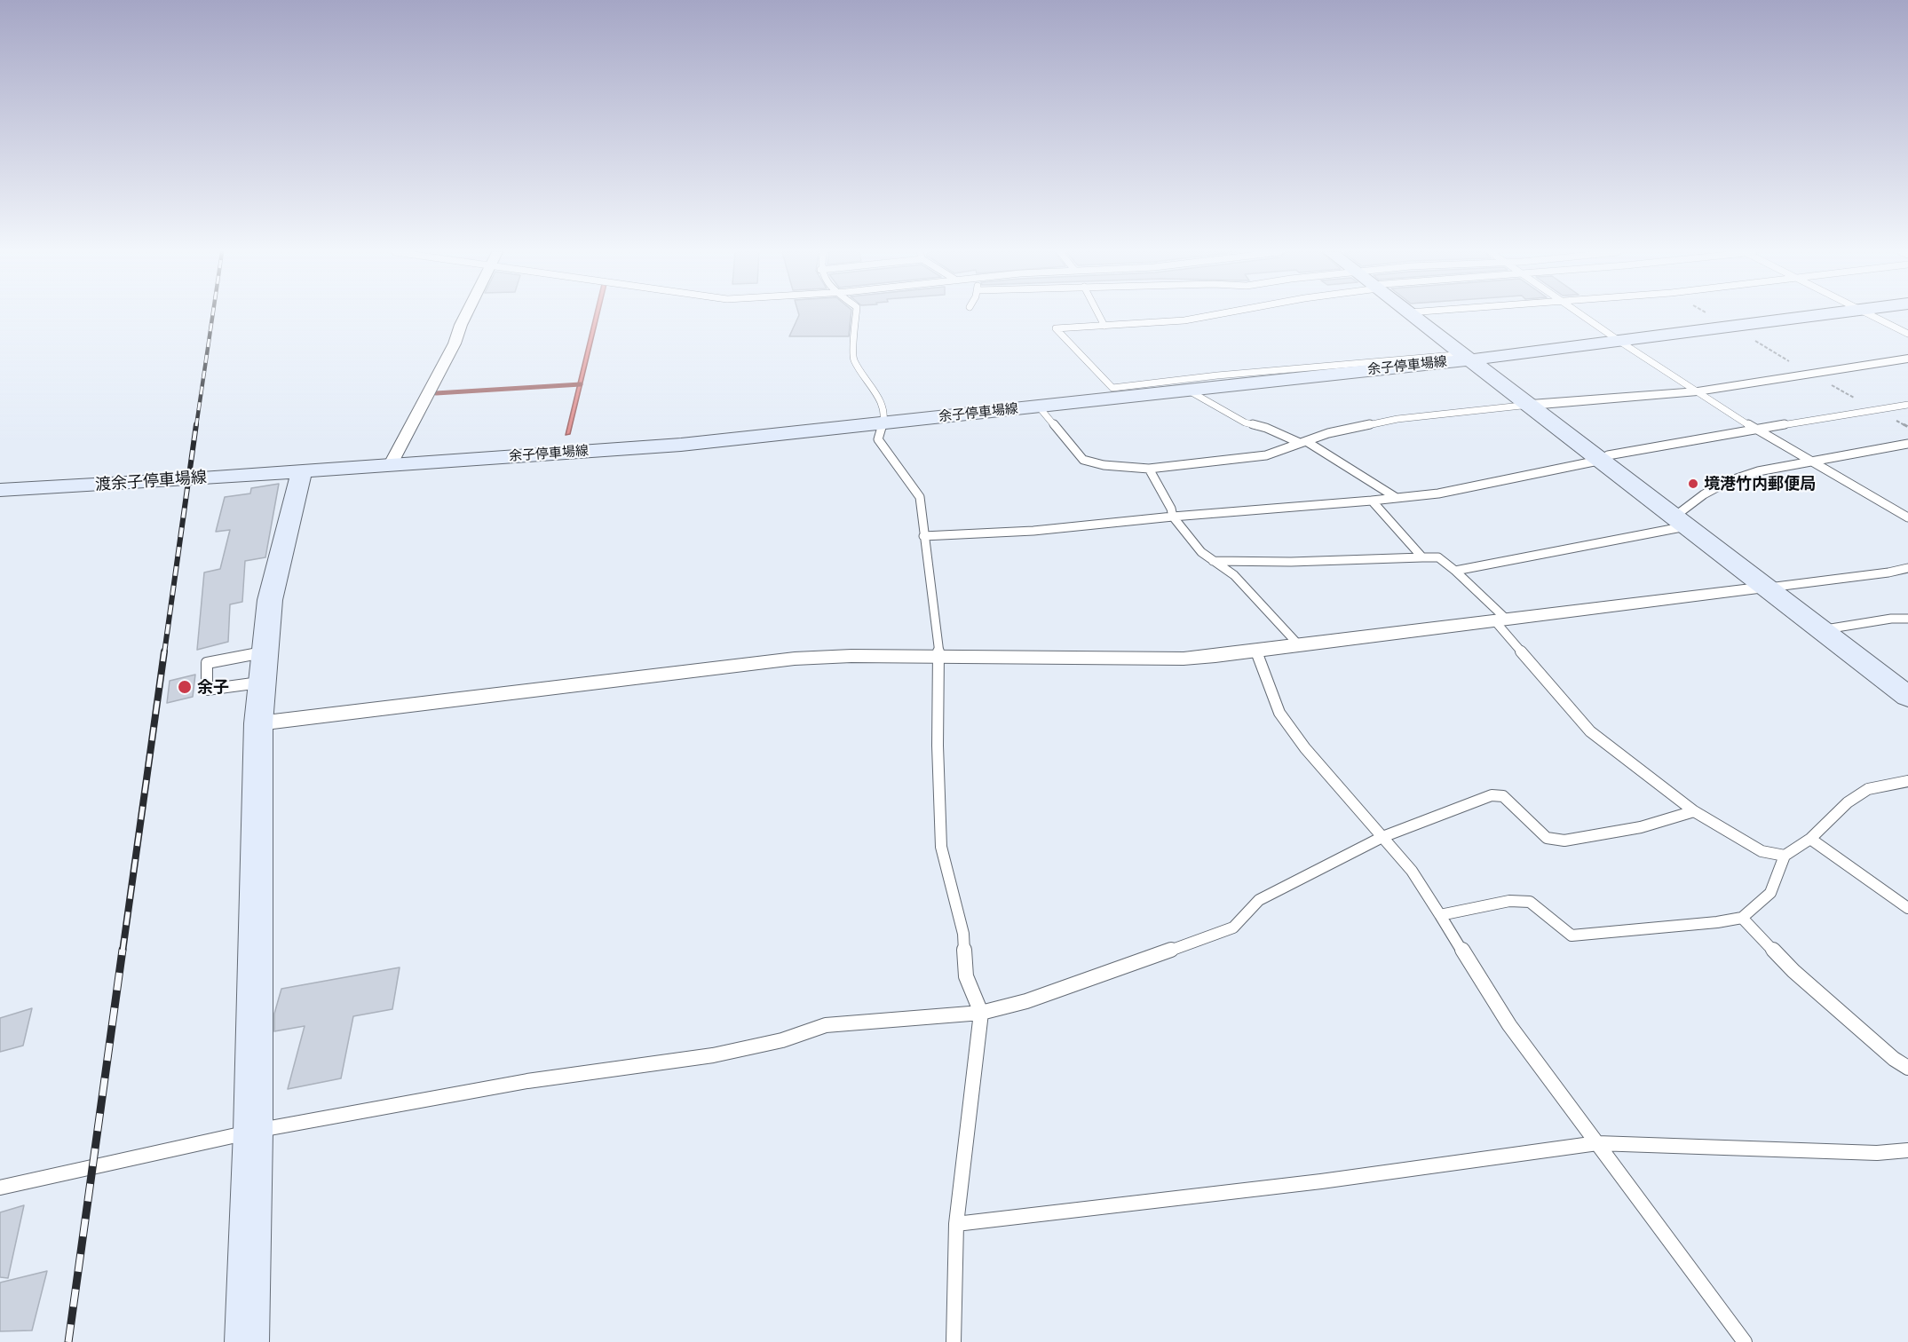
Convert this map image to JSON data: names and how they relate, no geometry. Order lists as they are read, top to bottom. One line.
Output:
{"streets":{"main road":["余子停車場線","渡余子停車場線"]},"crossings":[["余子停車場線","渡余子停車場線"]],"places":["境港竹内郵便局","余子"]}
